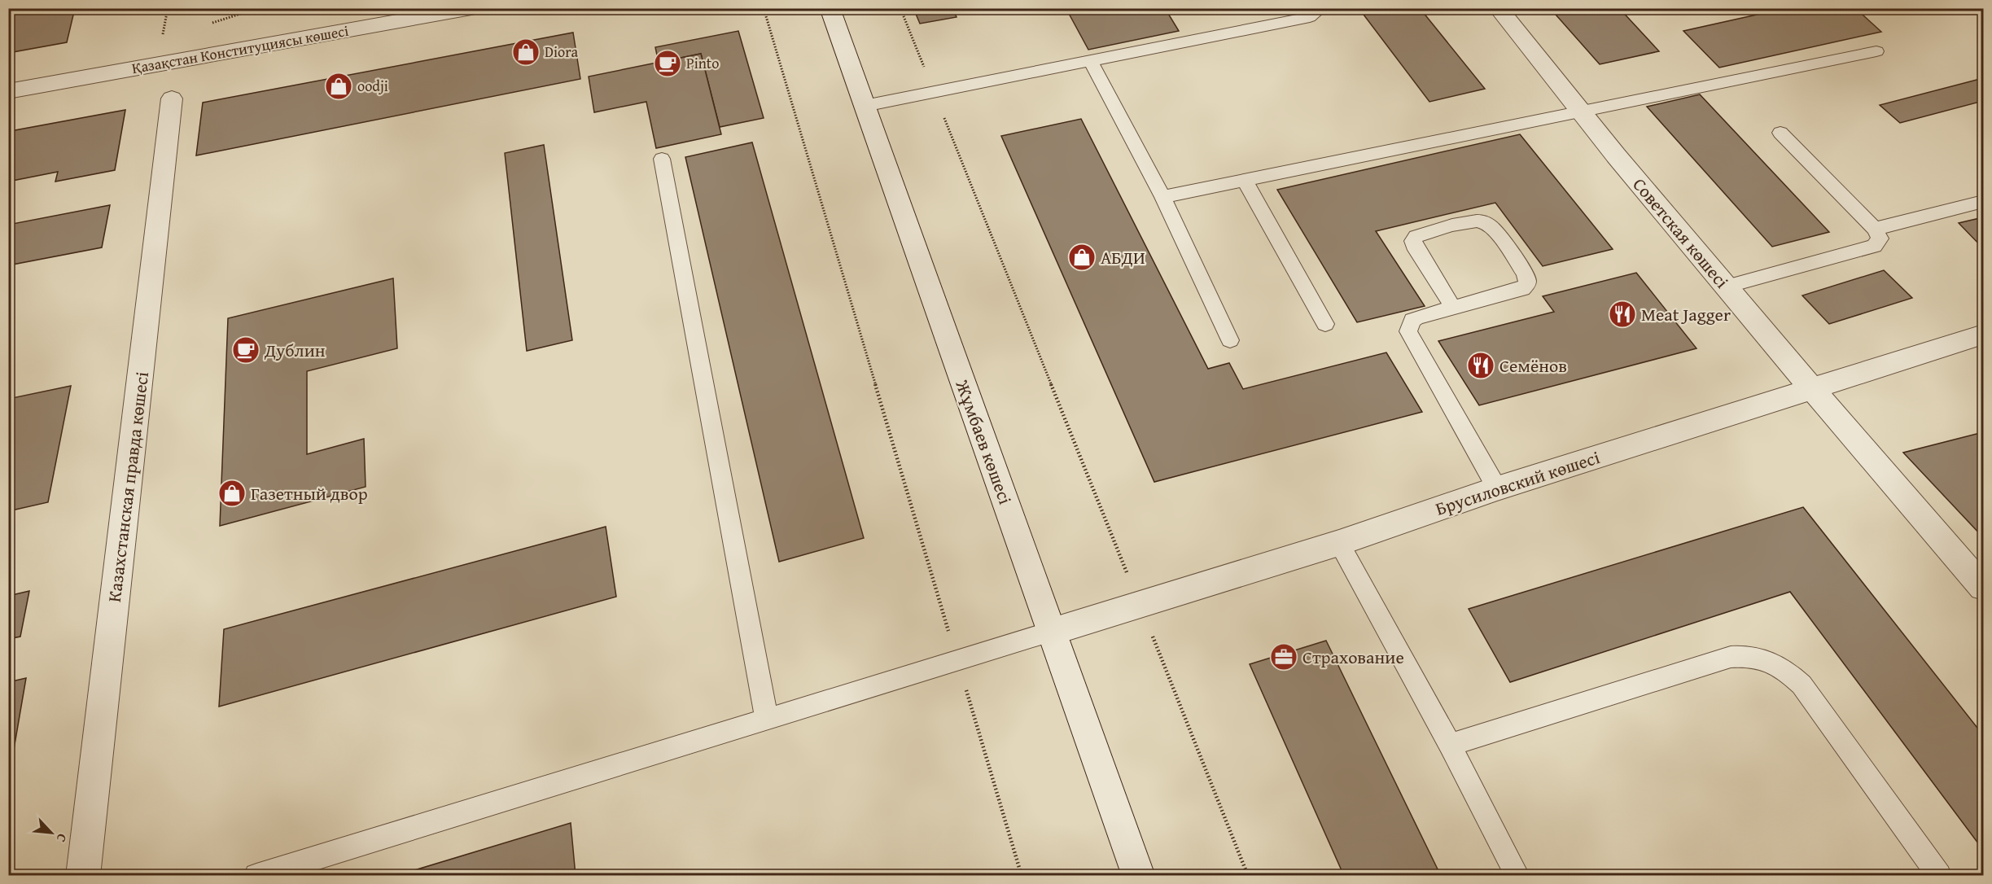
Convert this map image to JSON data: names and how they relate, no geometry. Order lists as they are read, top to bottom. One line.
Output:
{"streets":{"street":["Қазақстан Конституциясы көшесі","Советская көшесі","Жұмбаев көшесі","Брусиловский көшесі","Казахстанская правда көшесі"]},"crossings":[["Советская көшесі","Брусиловский көшесі"],["Жұмбаев көшесі","Брусиловский көшесі"]],"places":{"shop":["Diora","oodji","АБДИ","Газетный двор"],"cafe":["Pinto","Дублин"],"restaurant":["Meat Jagger","Семёнов"],"office":["Страхование"]},"north":"bottom right"}
